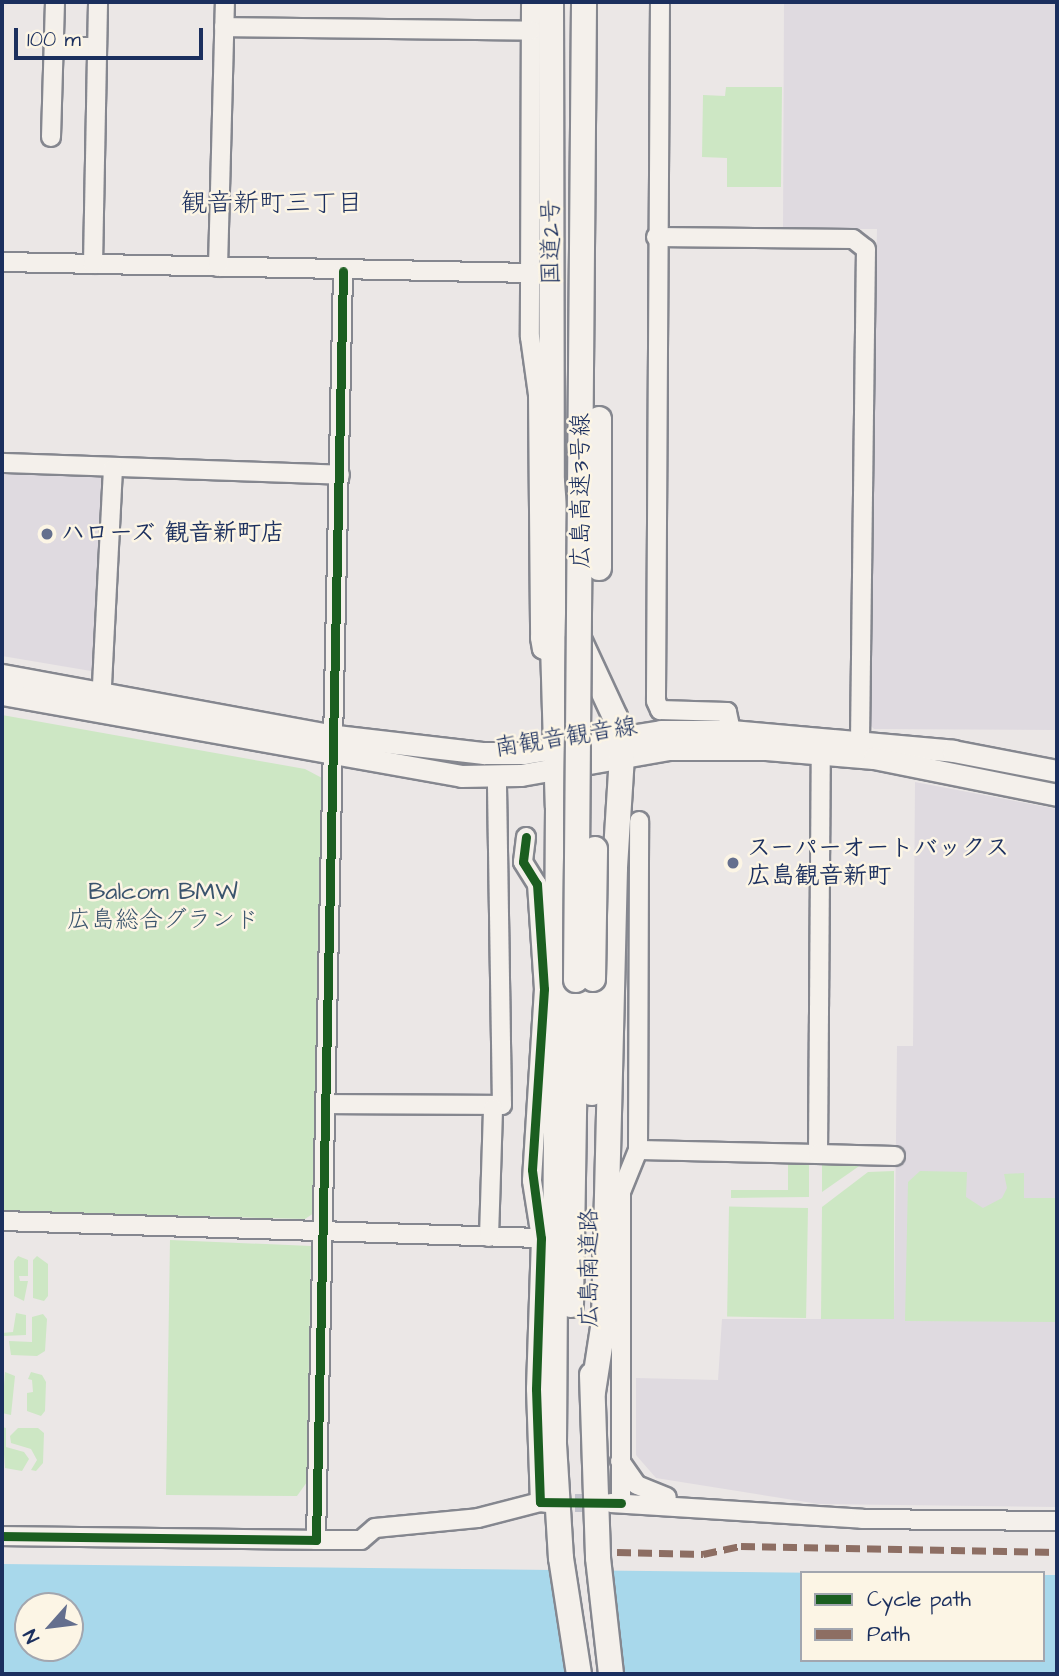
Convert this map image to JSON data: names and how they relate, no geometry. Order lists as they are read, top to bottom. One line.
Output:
{"streets":{"highway":["国道2号","広島高速3号線","広島南道路"],"main road":["南観音観音線"]},"crossings":[["国道2号","南観音観音線"],["国道2号","広島南道路"],["広島高速3号線","広島南道路"]],"districts":["観音新町三丁目"],"parks":["Balcom BMW 広島総合グランド"],"places":["ハローズ 観音新町店","スーパーオートバックス 広島観音新町"],"legend":["Cycle path","Path"],"scale_bar":"100 m","north":"bottom left"}
